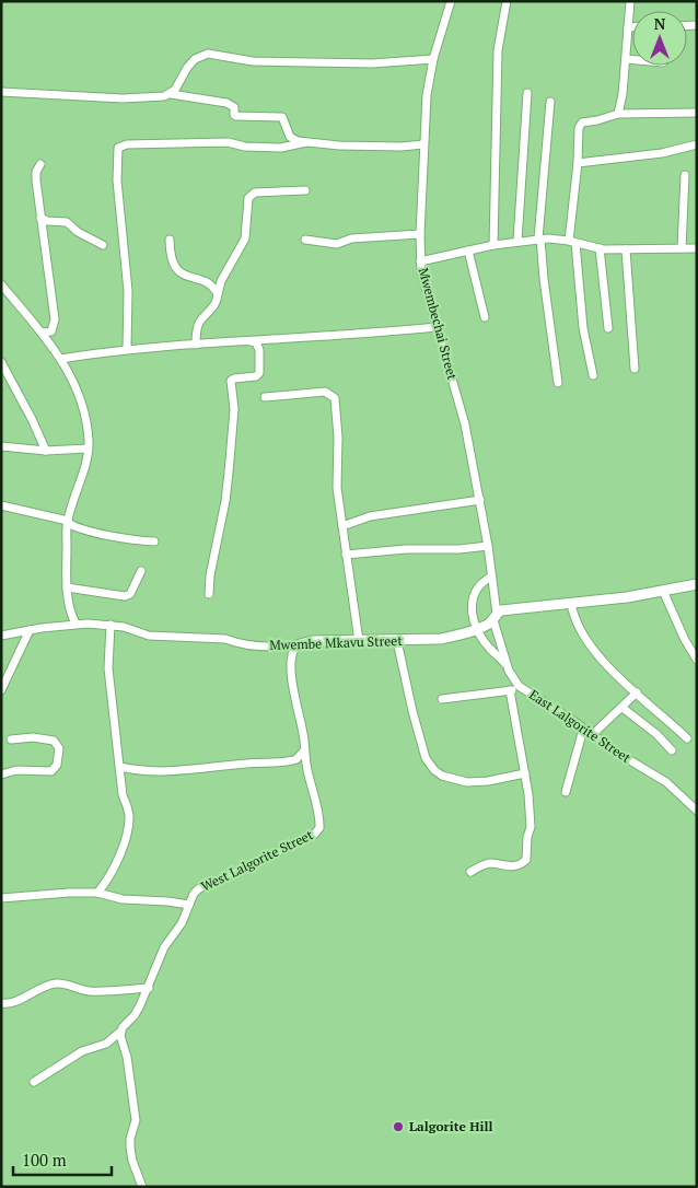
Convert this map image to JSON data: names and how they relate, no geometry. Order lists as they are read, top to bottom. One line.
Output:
{"streets":{"street":["Mwembechai Street","Mwembe Mkavu Street","East Lalgorite Street","West Lalgorite Street"]},"crossings":[["Mwembechai Street","Mwembe Mkavu Street"],["Mwembechai Street","East Lalgorite Street"],["Mwembe Mkavu Street","East Lalgorite Street"],["Mwembe Mkavu Street","West Lalgorite Street"]],"places":["Lalgorite Hill"],"scale_bar":"100 m","north":"top"}
